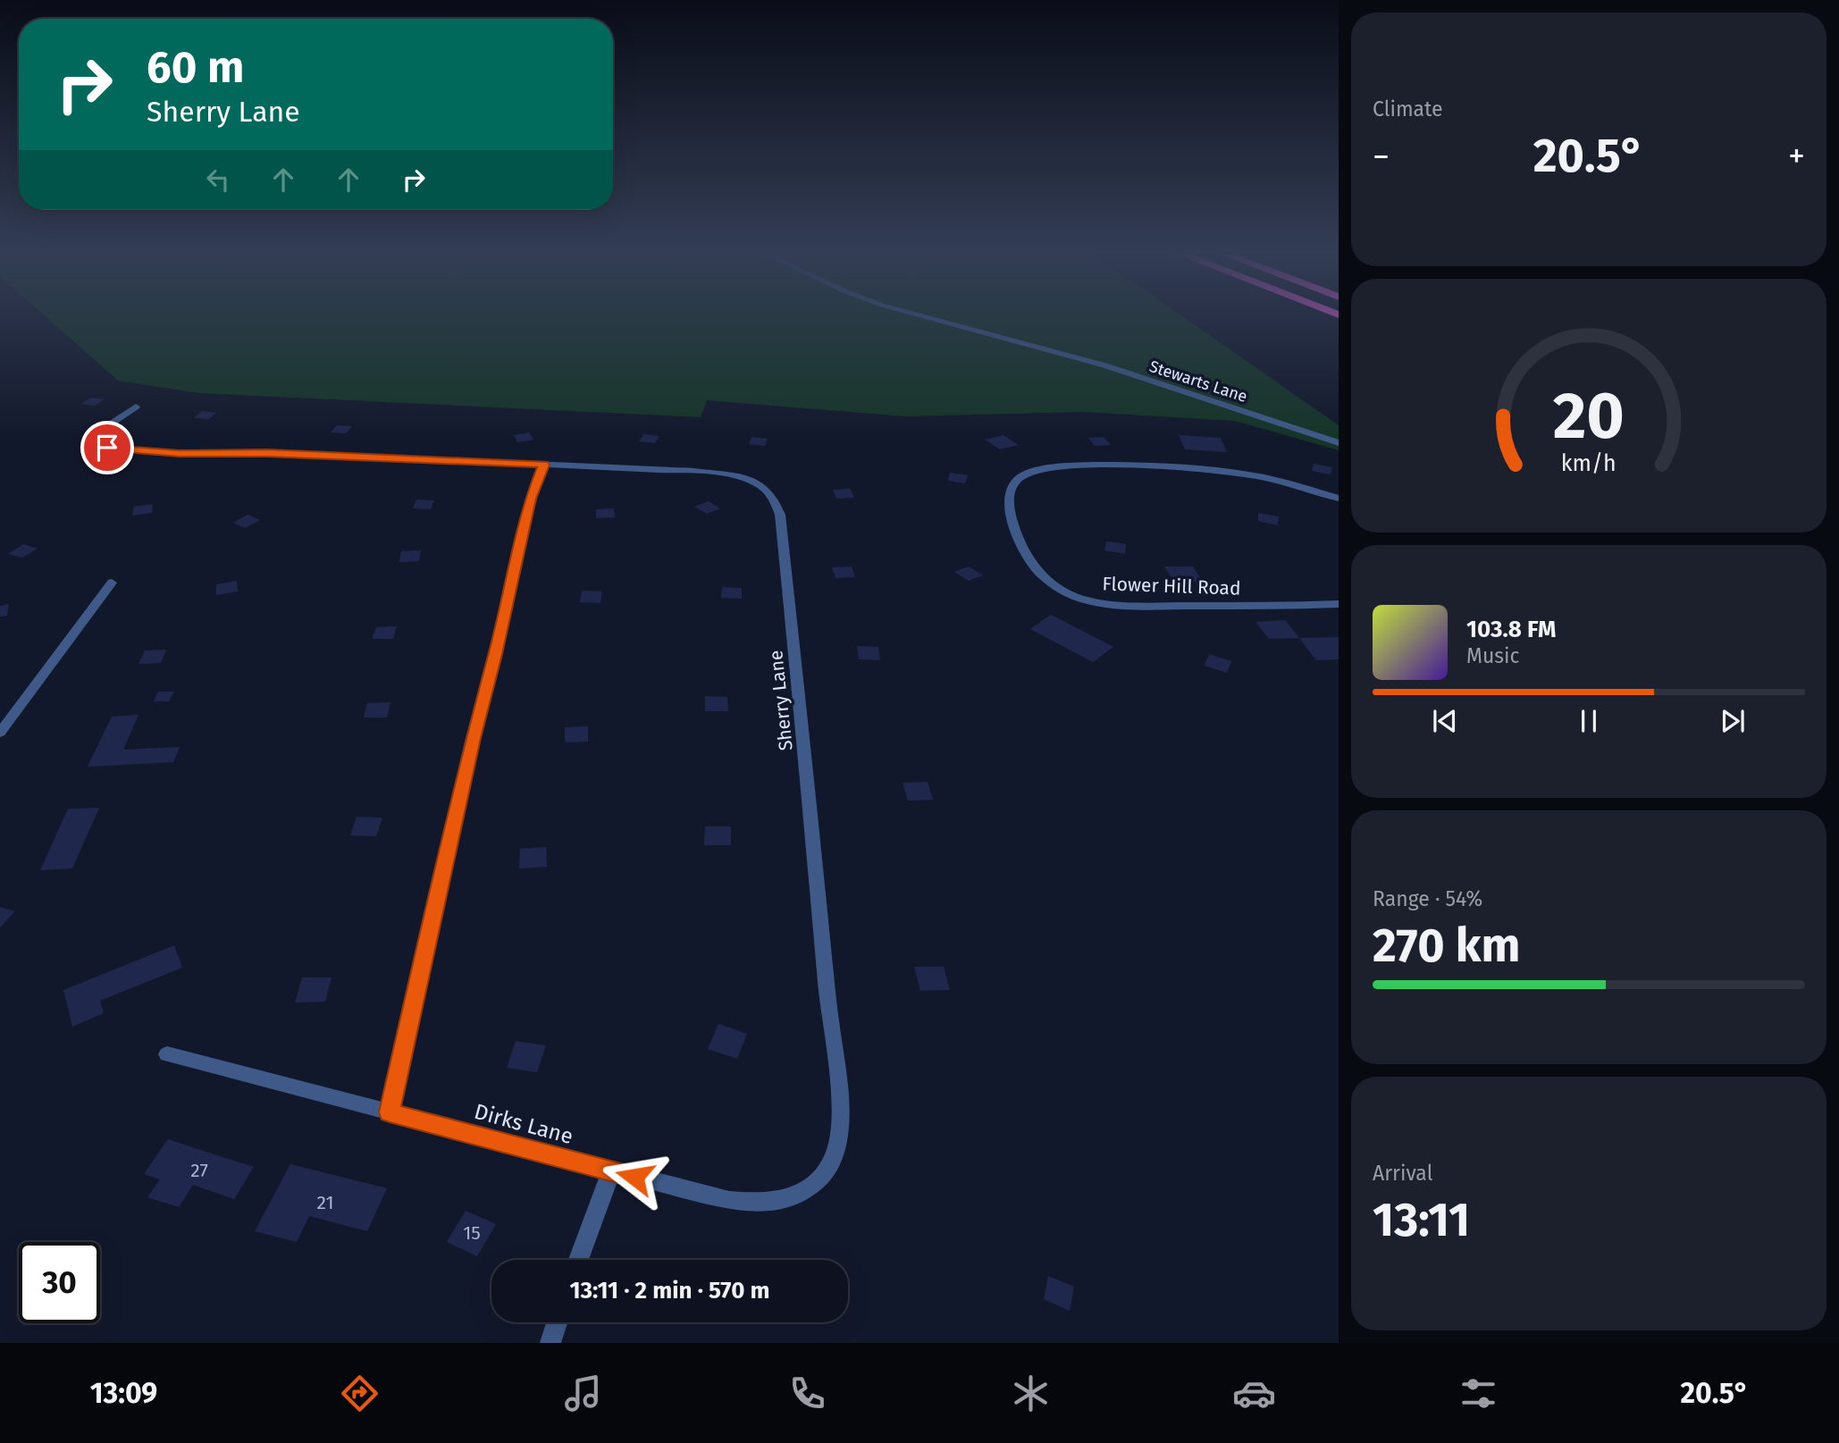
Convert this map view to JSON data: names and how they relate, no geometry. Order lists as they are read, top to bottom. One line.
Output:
{"streets":{"street":["Stewarts Lane","Flower Hill Road","Sherry Lane","Dirks Lane"]},"crossings":[["Sherry Lane","Dirks Lane"]],"house_numbers":["27","21","15"],"page":{"tile":["Climate",["Range · 54%","270 km"],["Arrival","13:11"]],"turn":["60 m","Sherry Lane"],"heat":["−","20.5°","+"],"song":["103.8 FM","Music"],"limit":"30","trip":"13:11 · 2 min · 570 m","tabs":["13:09","20.5°"],"gauge":["20","km/h"]}}
